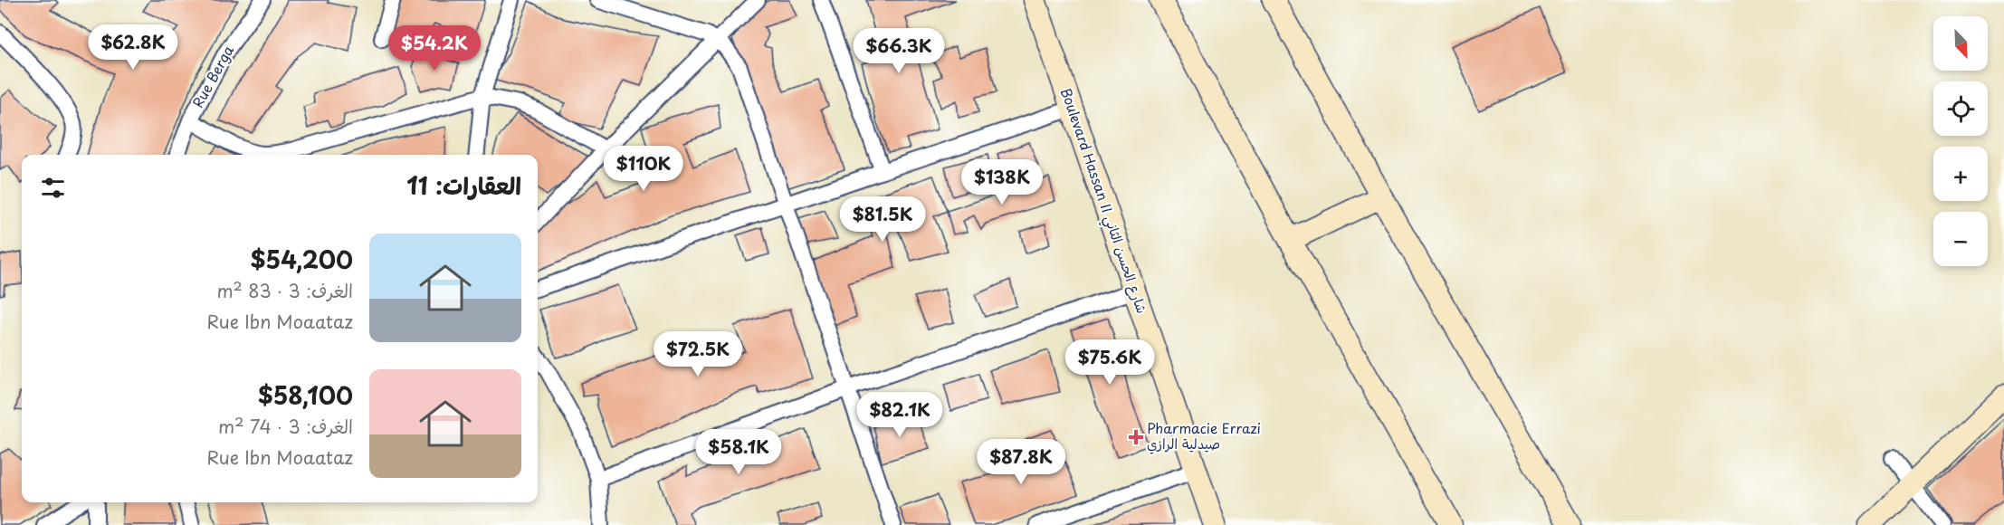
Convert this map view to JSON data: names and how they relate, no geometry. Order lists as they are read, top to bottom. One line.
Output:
{"streets":{"main road":["Boulevard Hassan II شارع الحسن الثاني"],"street":["Rue Berga"]},"places":{"health":["Pharmacie Errazi صيدلية الرازي"]},"north":"bottom right","page":{"map_buttons":["+","−"],"price":["$62.8K","$54.2K","$66.3K","$110K","$138K","$81.5K","$72.5K","$75.6K","$82.1K","$58.1K","$87.8K"],"heading":"العقارات: 11","list":[{"name":"$54,200","note":"الغرف: 3 · 83 m² · Rue Ibn Moaataz"},{"name":"$58,100","note":"الغرف: 3 · 74 m² · Rue Ibn Moaataz"}]}}
